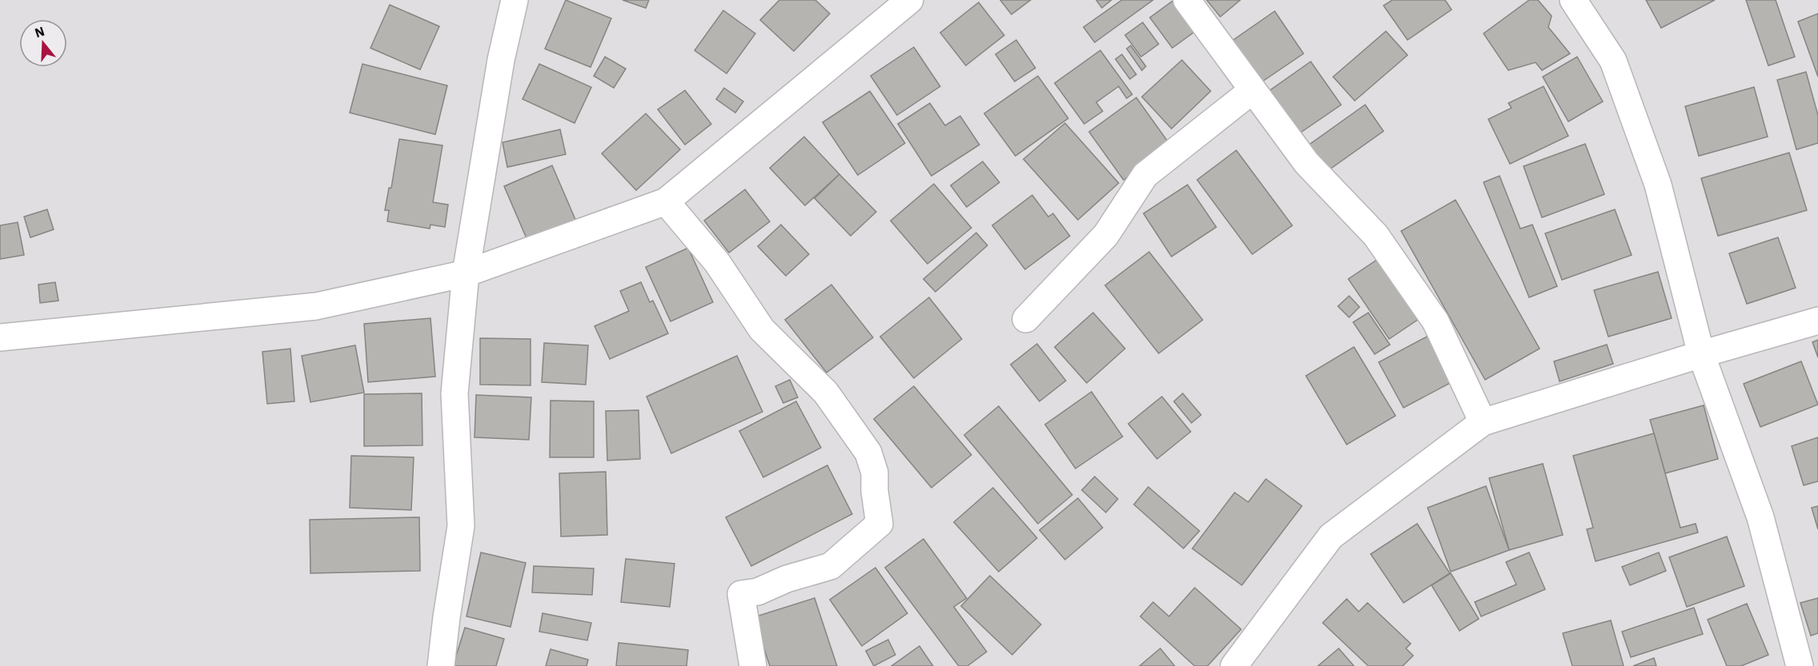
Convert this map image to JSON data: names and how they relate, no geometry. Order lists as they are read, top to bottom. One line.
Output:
{"north":"top"}
